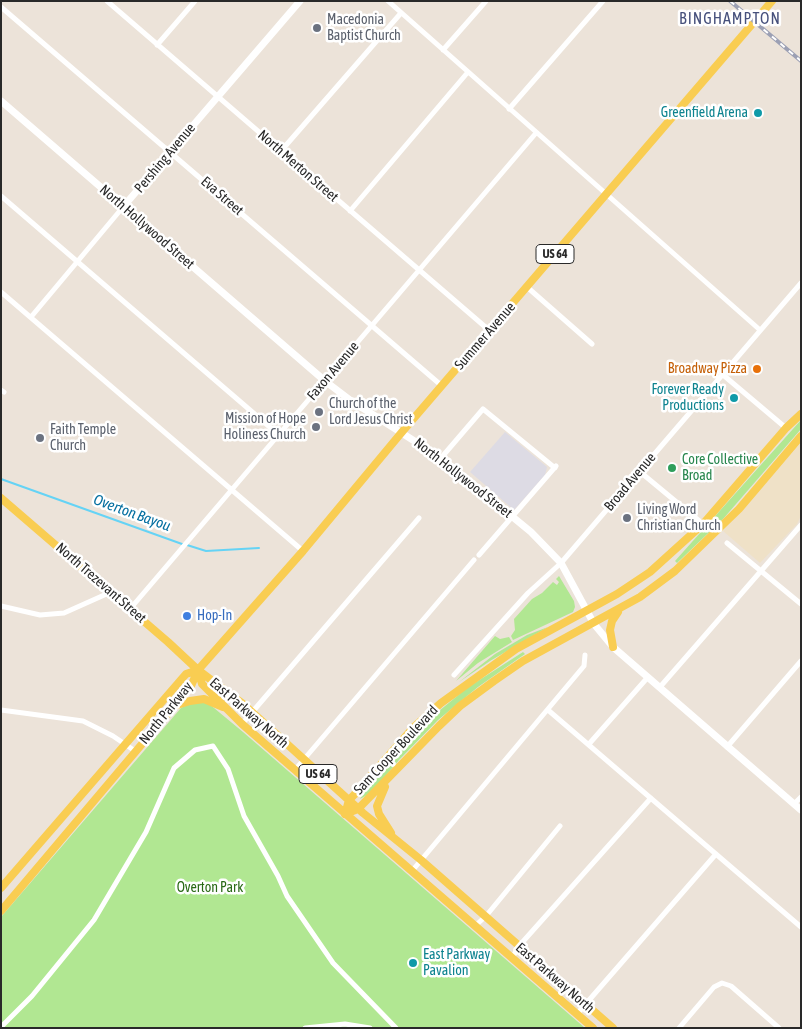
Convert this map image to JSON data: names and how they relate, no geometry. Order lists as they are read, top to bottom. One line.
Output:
{"streets":{"main road":["Pershing Avenue","North Hollywood Street","US 64","Summer Avenue","North Trezevant Street","North Parkway","East Parkway North","Sam Cooper Boulevard"],"street":["North Merton Street","Eva Street","Faxon Avenue","Broad Avenue"]},"crossings":[["Pershing Avenue","North Merton Street"],["Pershing Avenue","Eva Street"],["Pershing Avenue","North Hollywood Street"],["North Merton Street","Summer Avenue"],["North Merton Street","Faxon Avenue"],["Eva Street","Summer Avenue"],["Eva Street","Faxon Avenue"],["North Hollywood Street","Summer Avenue"],["North Hollywood Street","Faxon Avenue"],["North Hollywood Street","Broad Avenue"],["North Hollywood Street","Sam Cooper Boulevard"],["Summer Avenue","North Trezevant Street"],["Summer Avenue","North Parkway"],["Summer Avenue","East Parkway North"],["Faxon Avenue","North Trezevant Street"],["North Trezevant Street","North Parkway"],["North Trezevant Street","East Parkway North"],["North Parkway","East Parkway North"],["East Parkway North","Sam Cooper Boulevard"]],"districts":["BINGHAMPTON"],"water":["Overton Bayou"],"parks":["Overton Park"],"places":["Macedonia Baptist Church","Greenfield Arena","Broadway Pizza","Forever Ready Productions","Church of the Lord Jesus Christ","Mission of Hope Holiness Church","Faith Temple Church","Core Collective Broad","Living Word Christian Church","Hop-In","East Parkway Pavalion"]}
